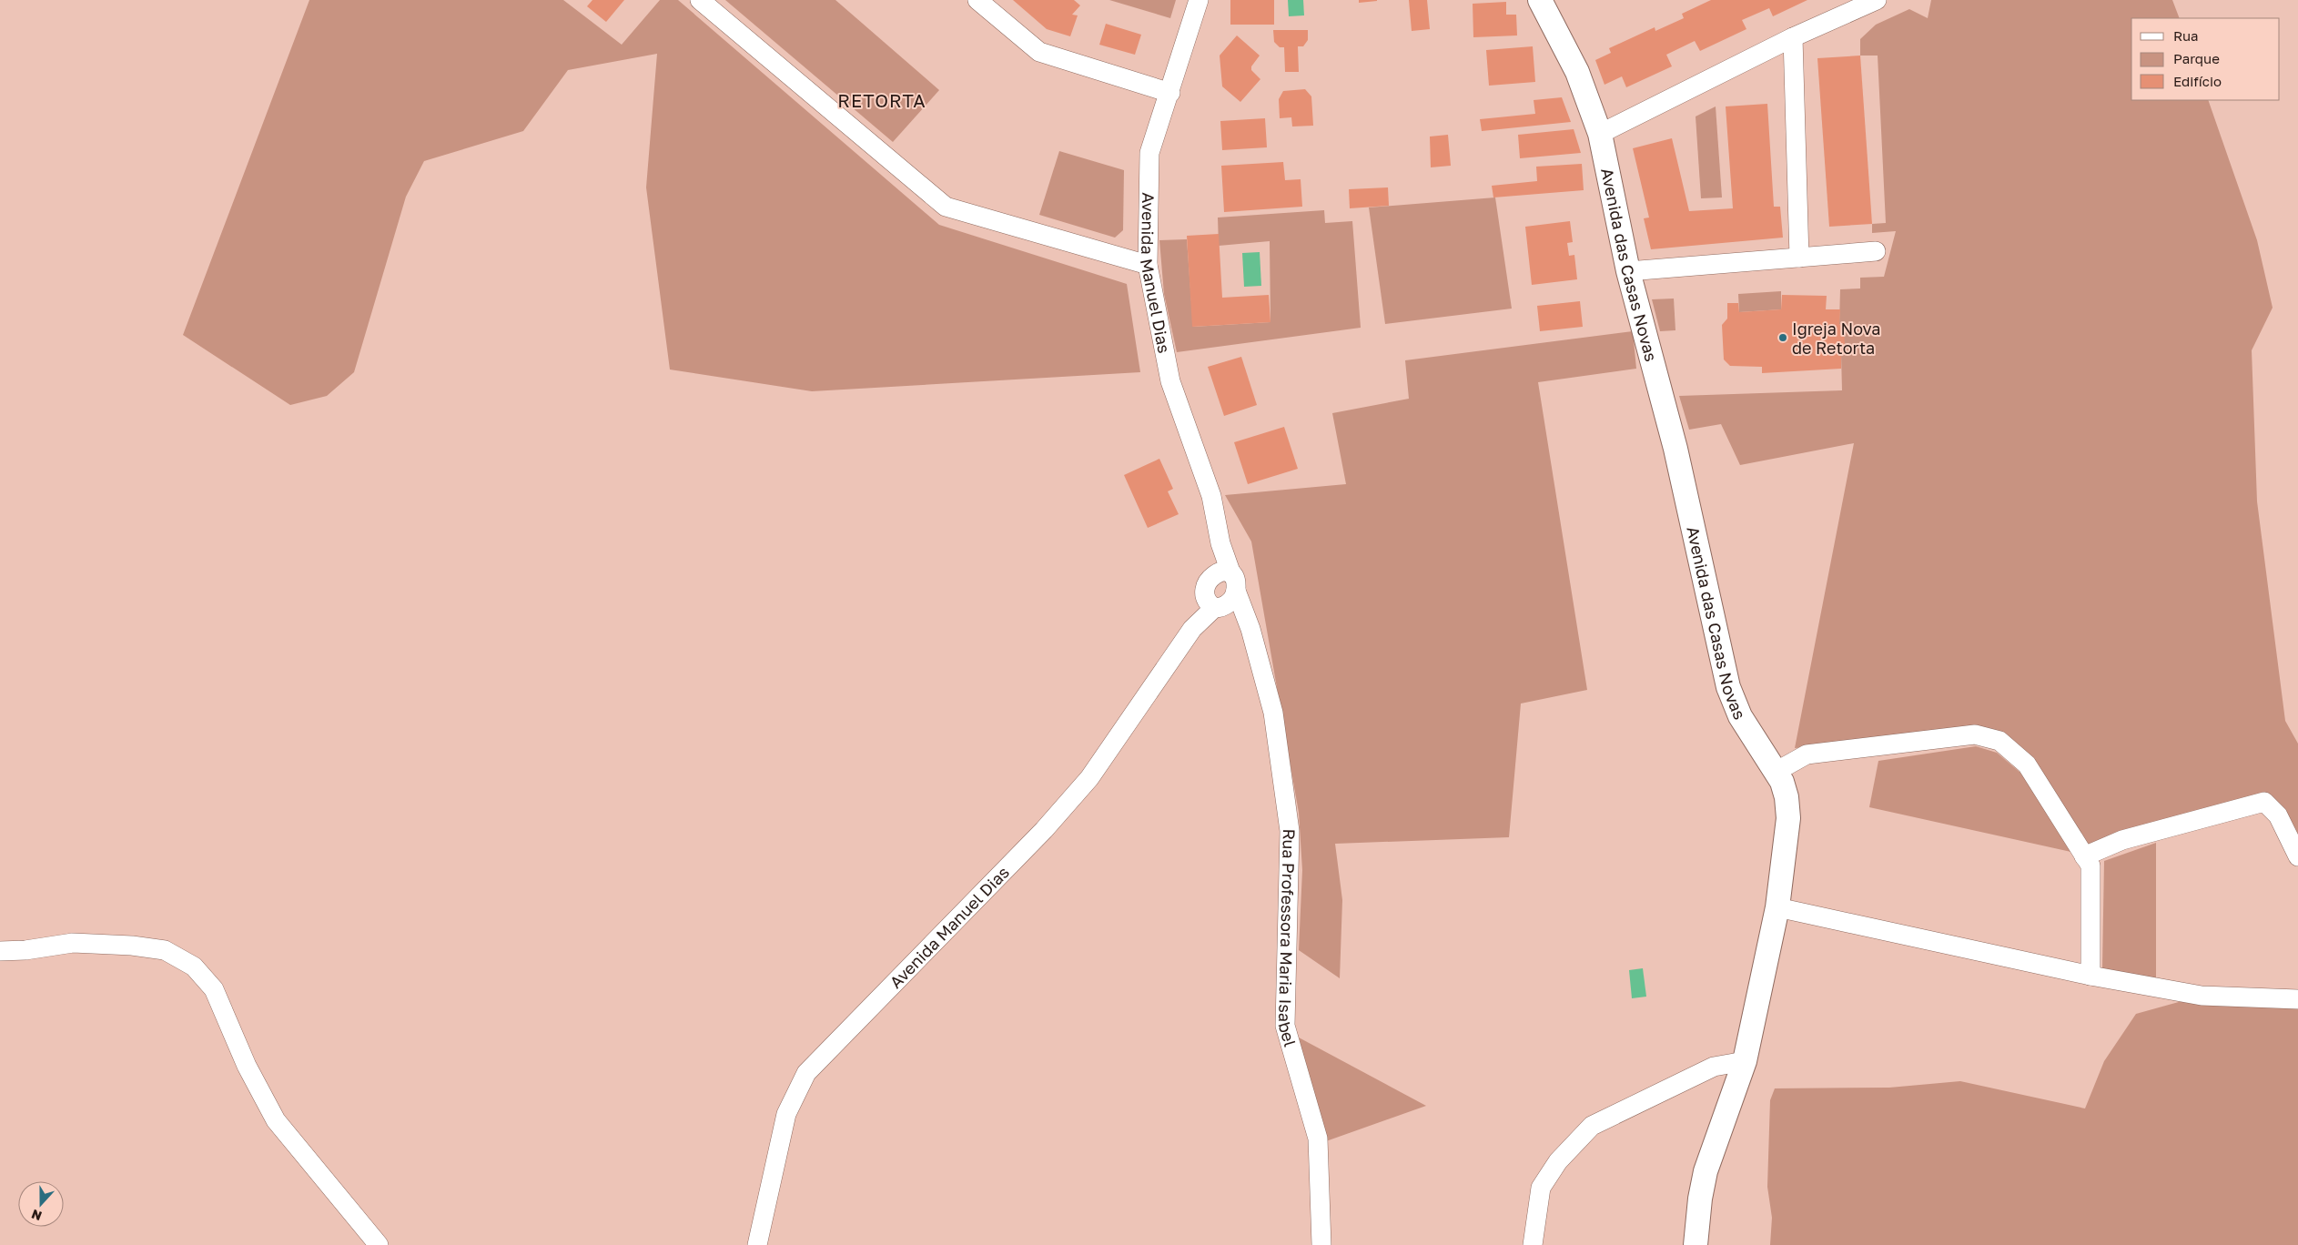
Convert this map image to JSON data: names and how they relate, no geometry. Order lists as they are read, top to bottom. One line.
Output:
{"streets":{"street":["Avenida das Casas Novas","Avenida Manuel Dias","Rua Professora Maria Isabel"]},"crossings":[["Avenida Manuel Dias","Rua Professora Maria Isabel"]],"districts":["RETORTA"],"places":["Igreja Nova de Retorta"],"legend":["Rua","Parque","Edifício"],"north":"bottom"}
